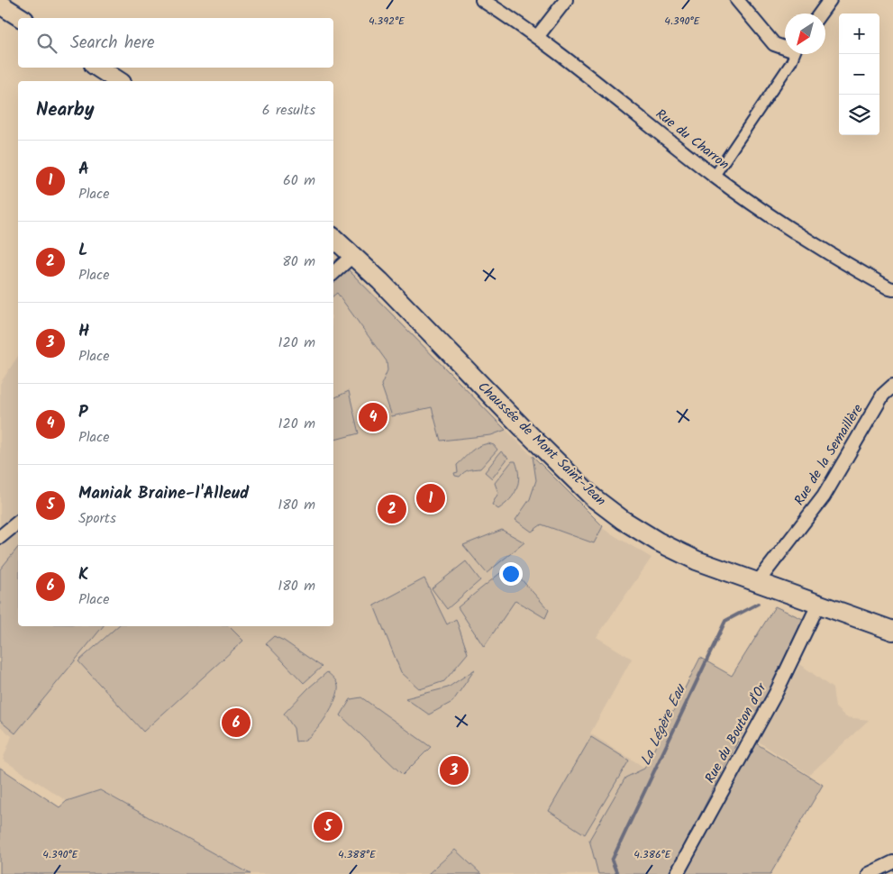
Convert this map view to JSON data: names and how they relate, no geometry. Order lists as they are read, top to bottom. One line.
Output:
{"streets":{"main road":["Chaussée de Mont Saint-Jean"],"street":["Rue du Charron","Rue de la Semaillère","Rue du Bouton d'Or"]},"crossings":[["Chaussée de Mont Saint-Jean","Rue de la Semaillère"],["Chaussée de Mont Saint-Jean","Rue du Bouton d'Or"]],"water":["La Légère Eau"],"north":"bottom left","page":{"map_buttons":["+","−"],"search":"Search here","heading":["Nearby","6 results"],"list":[{"mark":"1","name":"A","note":"Place","value":"60 m"},{"mark":"2","name":"L","note":"Place","value":"80 m"},{"mark":"3","name":"H","note":"Place","value":"120 m"},{"mark":"4","name":"P","note":"Place","value":"120 m"},{"mark":"5","name":"Maniak Braine-l'Alleud","note":"Sports","value":"180 m"},{"mark":"6","name":"K","note":"Place","value":"180 m"}],"pins":["4","1","2","6","3","5"]},"coordinates":["4.390°E","4.392°E","4.388°E","4.386°E"]}
